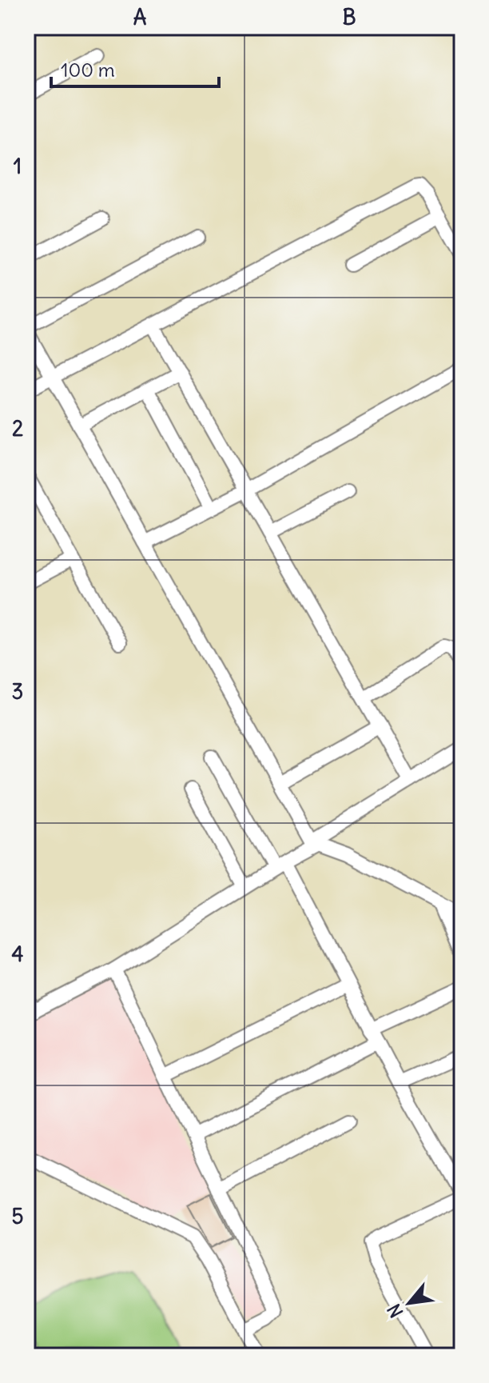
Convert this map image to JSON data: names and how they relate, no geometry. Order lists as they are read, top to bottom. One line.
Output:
{"scale_bar":"100 m","north":"bottom left","grid":{"columns":["A","B"],"rows":["1","2","3","4","5"]}}
